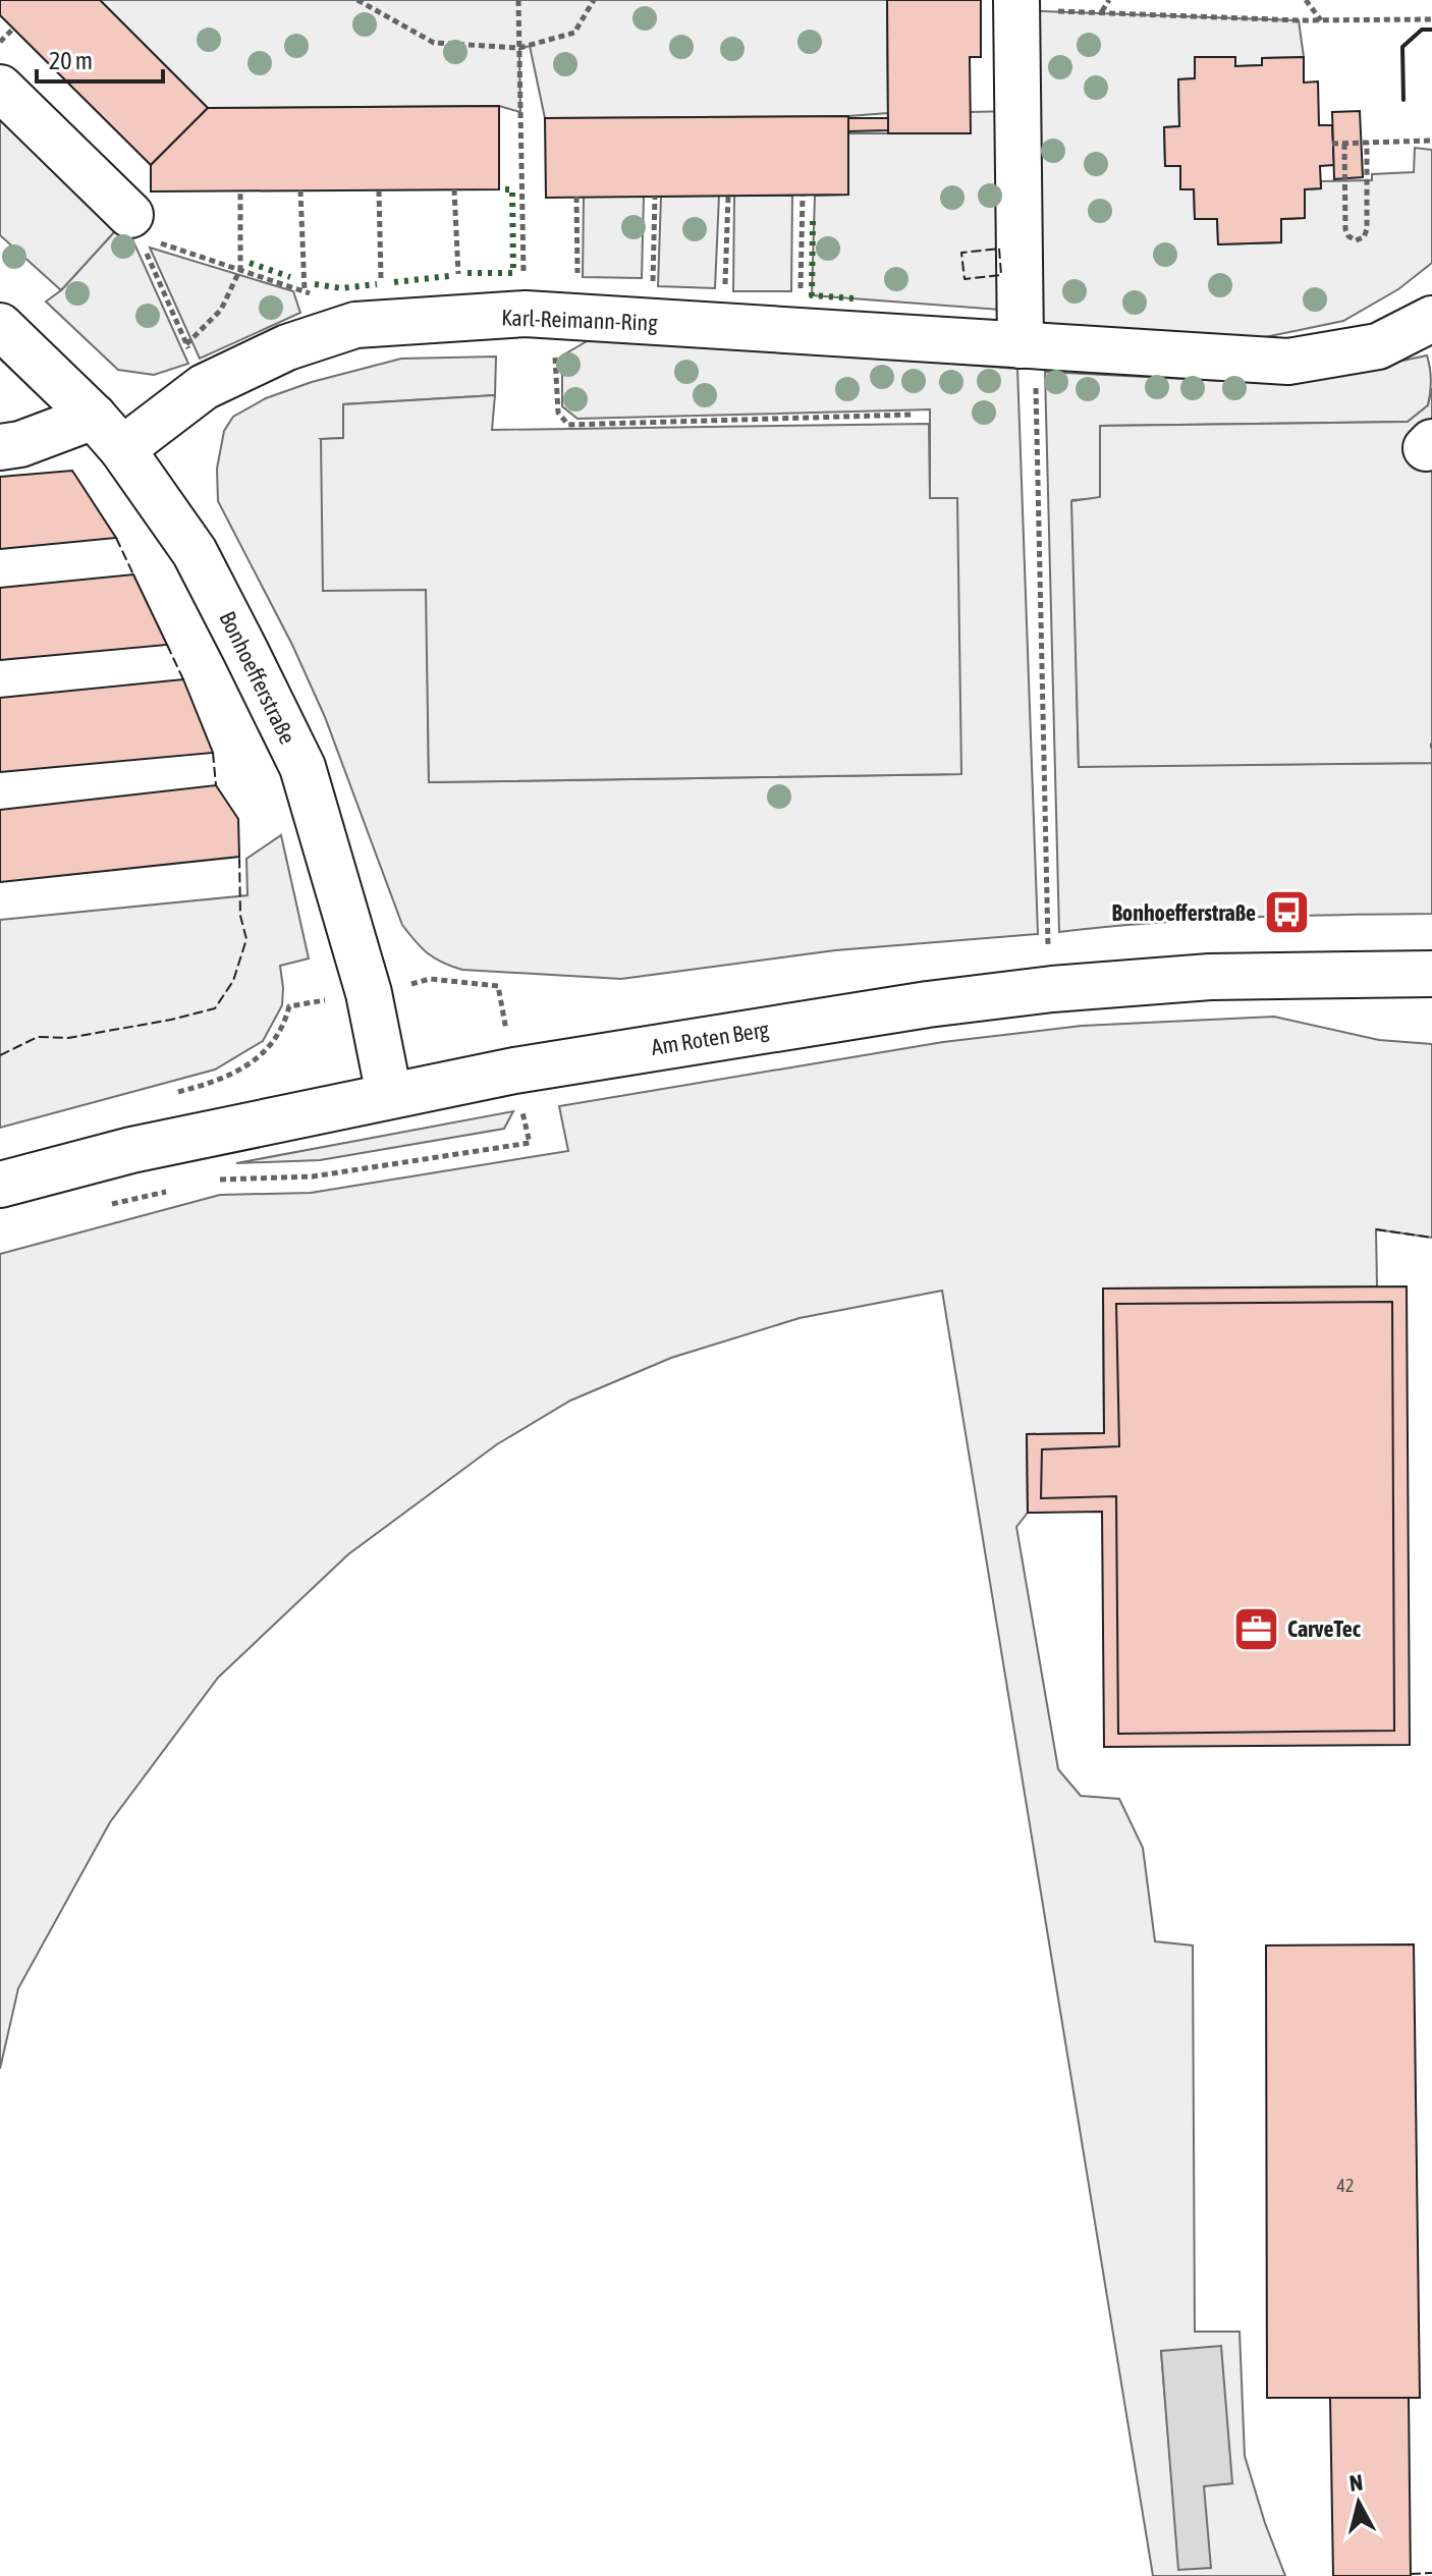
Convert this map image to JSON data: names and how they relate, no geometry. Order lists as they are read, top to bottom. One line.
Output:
{"streets":{"street":["Karl-Reimann-Ring","Bonhoefferstraße","Am Roten Berg"]},"crossings":[["Karl-Reimann-Ring","Bonhoefferstraße"],["Bonhoefferstraße","Am Roten Berg"]],"places":{"bus stop":["Bonhoefferstraße"],"office":["CarveTec"]},"house_numbers":["42"],"scale_bar":"20 m","north":"top"}
